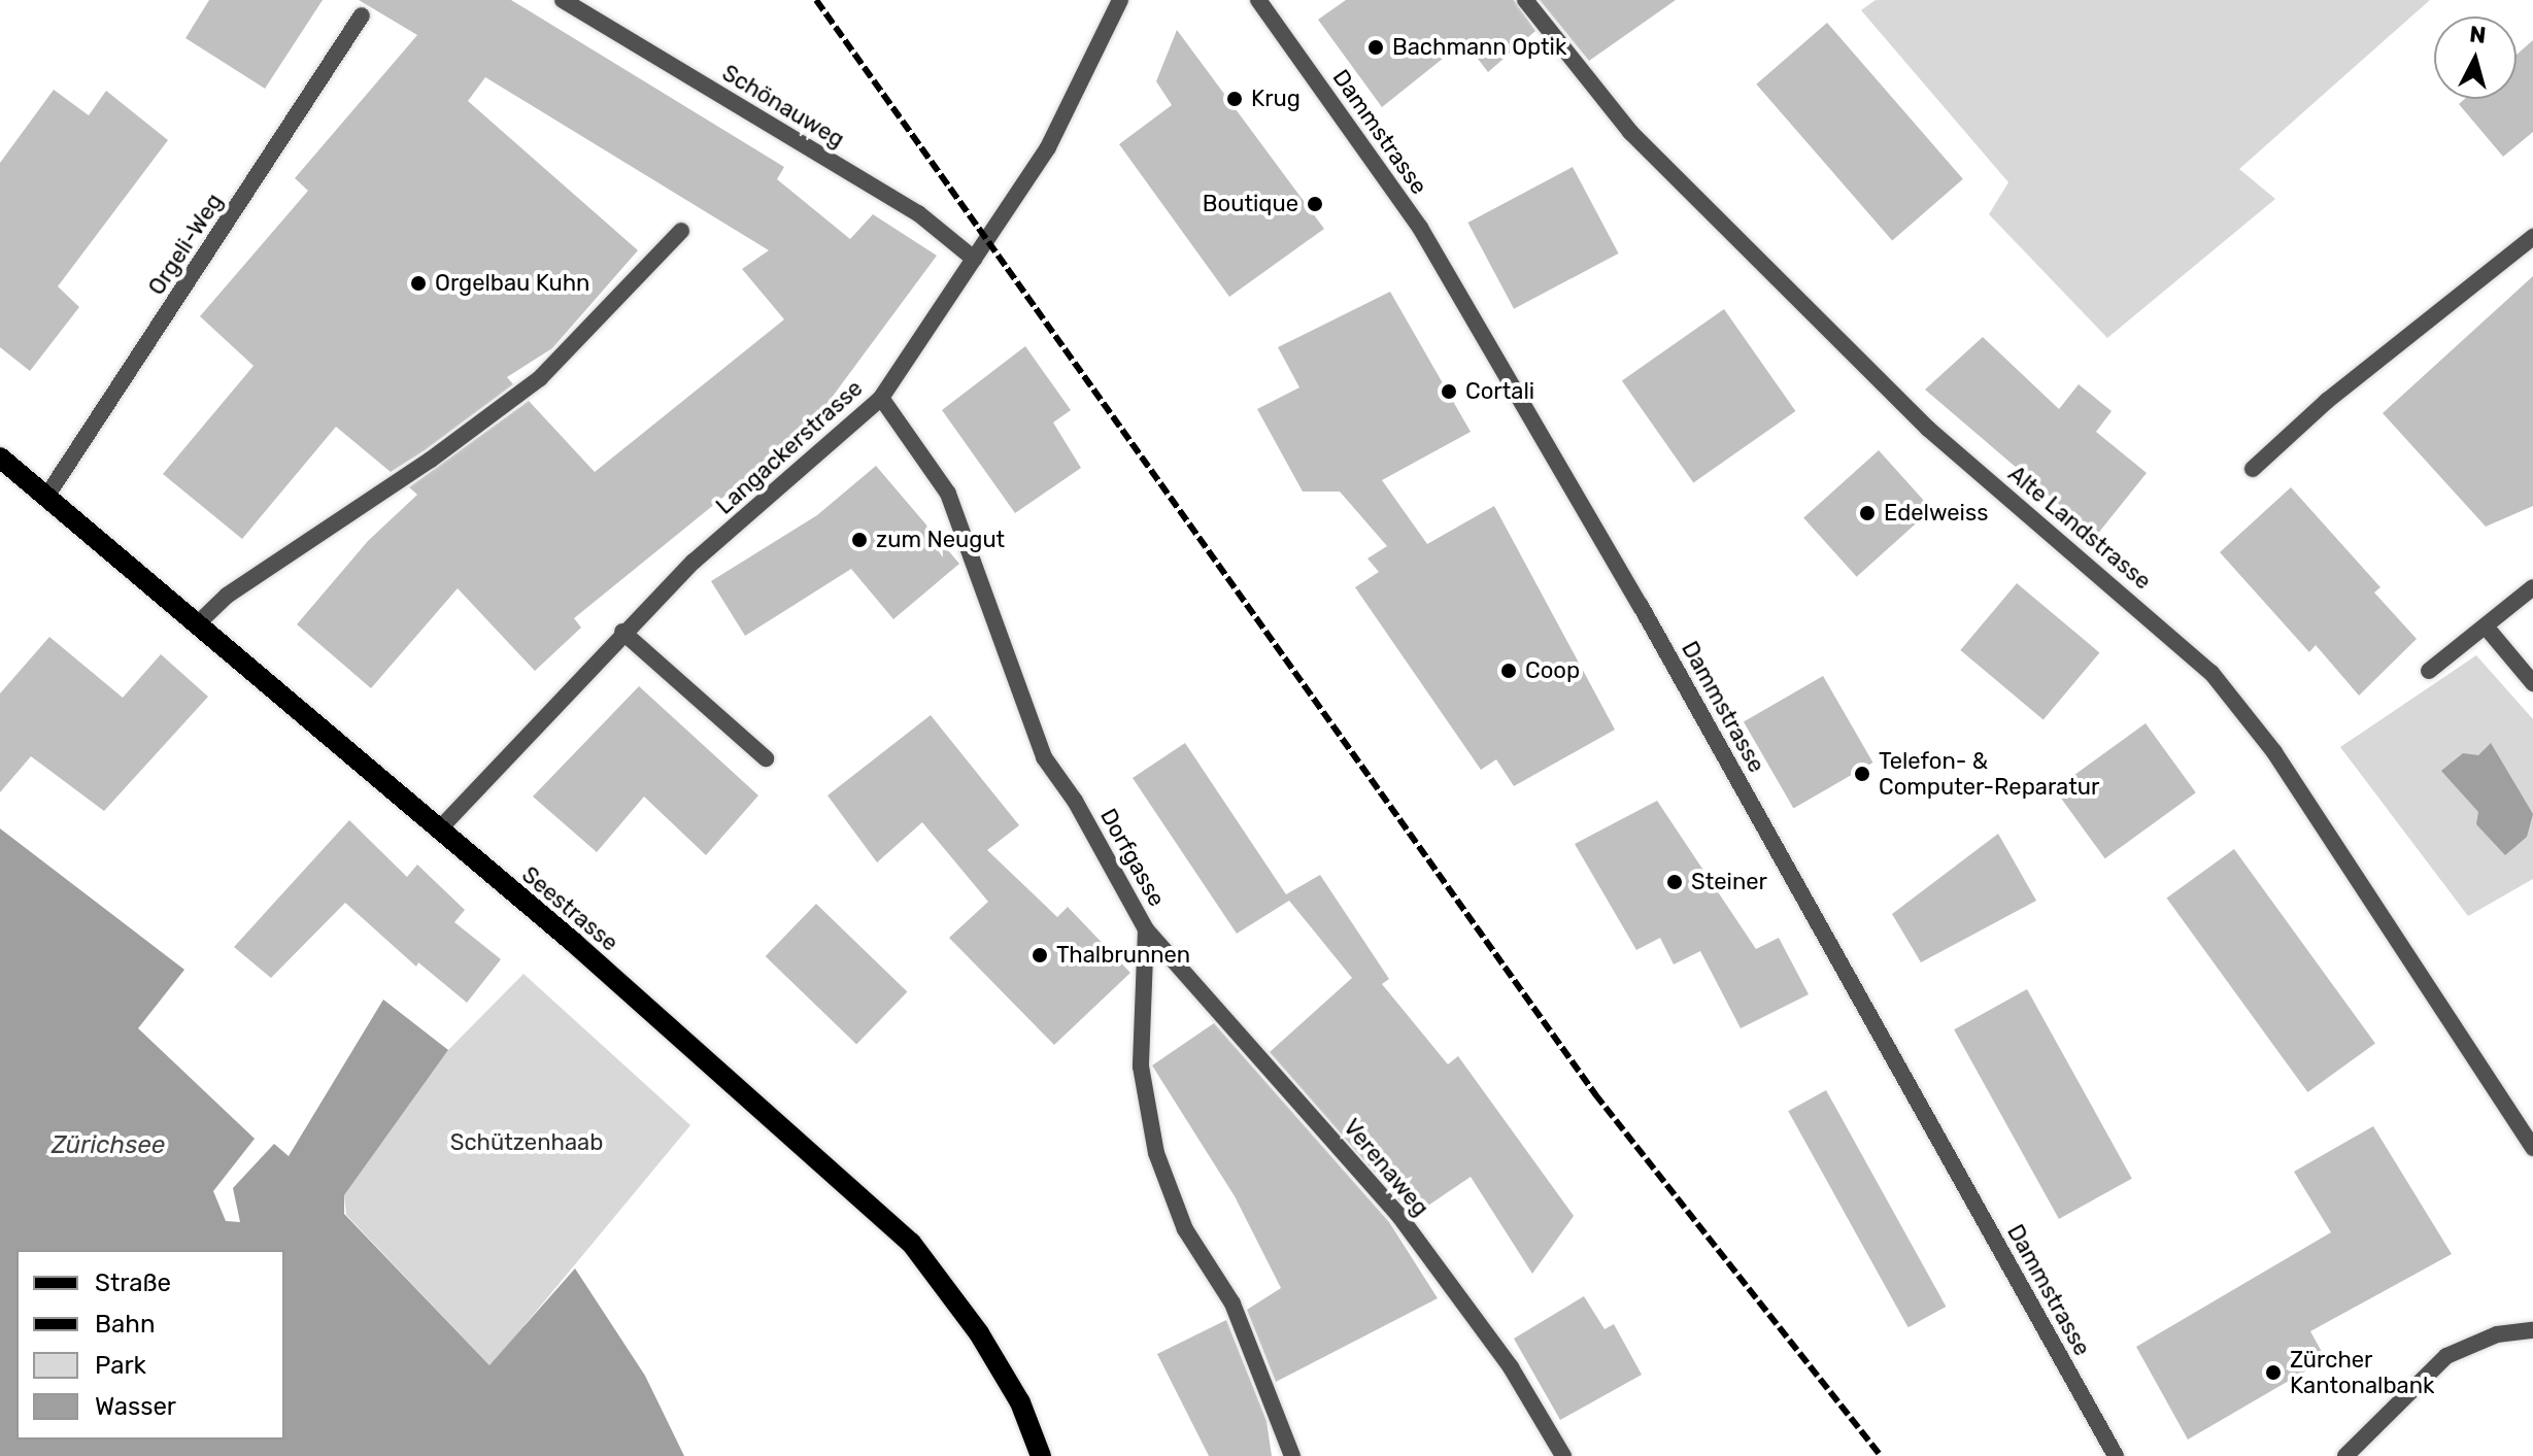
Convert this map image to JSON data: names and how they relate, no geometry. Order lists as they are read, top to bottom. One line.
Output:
{"streets":{"main road":["Seestrasse"],"street":["Schönauweg","Dammstrasse","Orgeli-Weg","Langackerstrasse","Alte Landstrasse","Dorfgasse","Verenaweg"]},"crossings":[["Schönauweg","Langackerstrasse"],["Orgeli-Weg","Seestrasse"],["Langackerstrasse","Dorfgasse"],["Langackerstrasse","Seestrasse"],["Dorfgasse","Verenaweg"]],"water":["Zürichsee"],"parks":["Schützenhaab"],"places":["Bachmann Optik","Krug","Boutique","Orgelbau Kuhn","Cortali","Edelweiss","zum Neugut","Coop","Telefon- & Computer-Reparatur","Steiner","Thalbrunnen","Zürcher Kantonalbank"],"legend":["Straße","Bahn","Park","Wasser"],"north":"top"}
